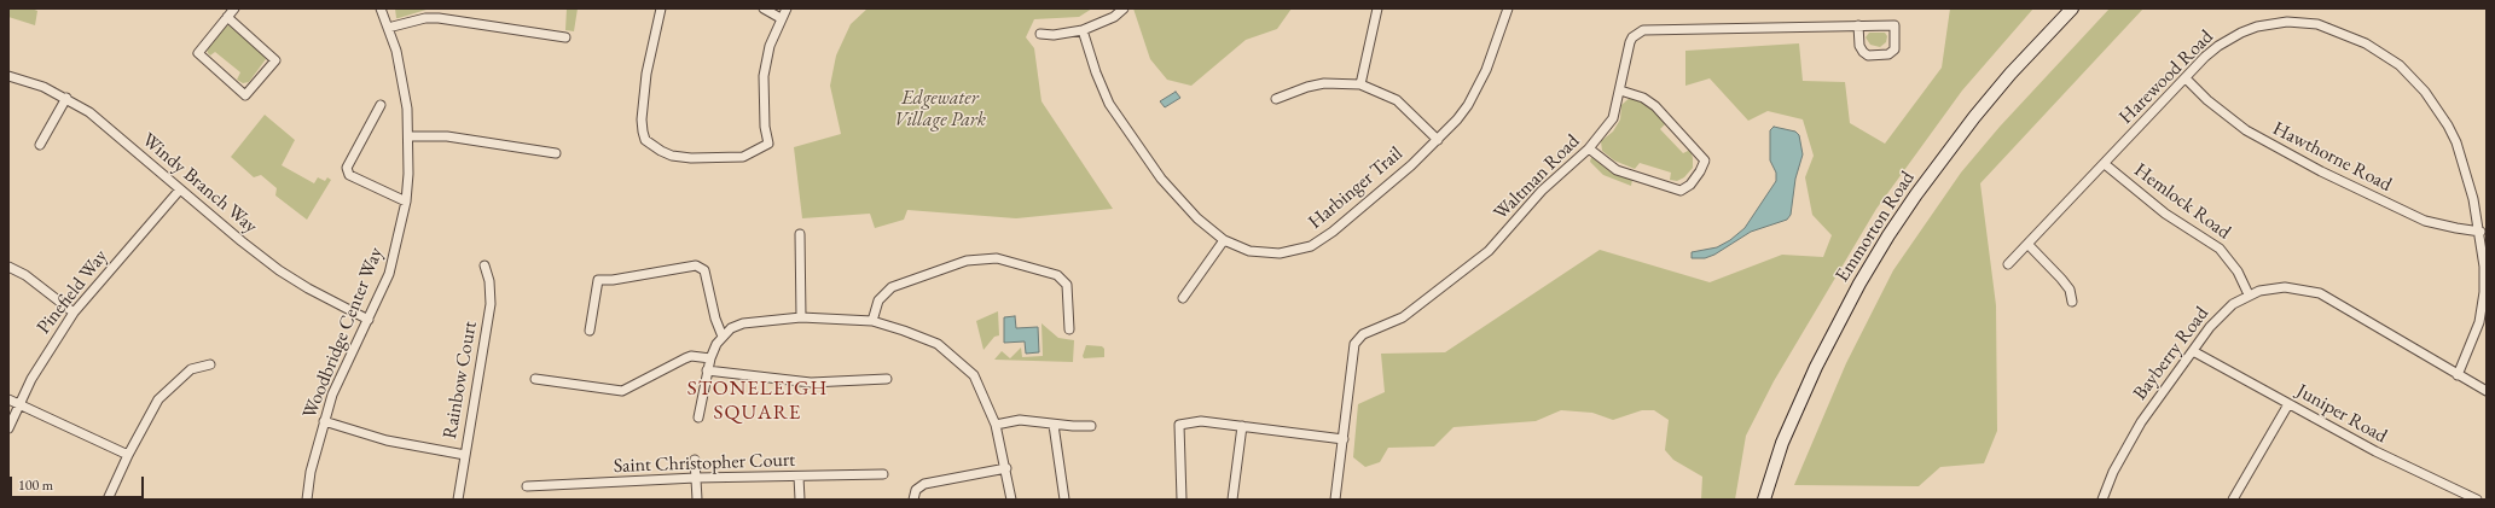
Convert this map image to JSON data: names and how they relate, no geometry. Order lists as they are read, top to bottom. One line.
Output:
{"streets":{"main road":["Emmorton Road"],"street":["Harewood Road","Hawthorne Road","Waltman Road","Windy Branch Way","Harbinger Trail","Hemlock Road","Pinefield Way","Woodbridge Center Way","Bayberry Road","Rainbow Court","Juniper Road","Saint Christopher Court"]},"crossings":[["Harewood Road","Hawthorne Road"],["Harewood Road","Hemlock Road"],["Harewood Road","Bayberry Road"],["Windy Branch Way","Pinefield Way"],["Windy Branch Way","Woodbridge Center Way"],["Hemlock Road","Bayberry Road"],["Bayberry Road","Juniper Road"]],"districts":["STONELEIGH SQUARE"],"parks":["Edgewater Village Park"],"scale_bar":"100 m"}
